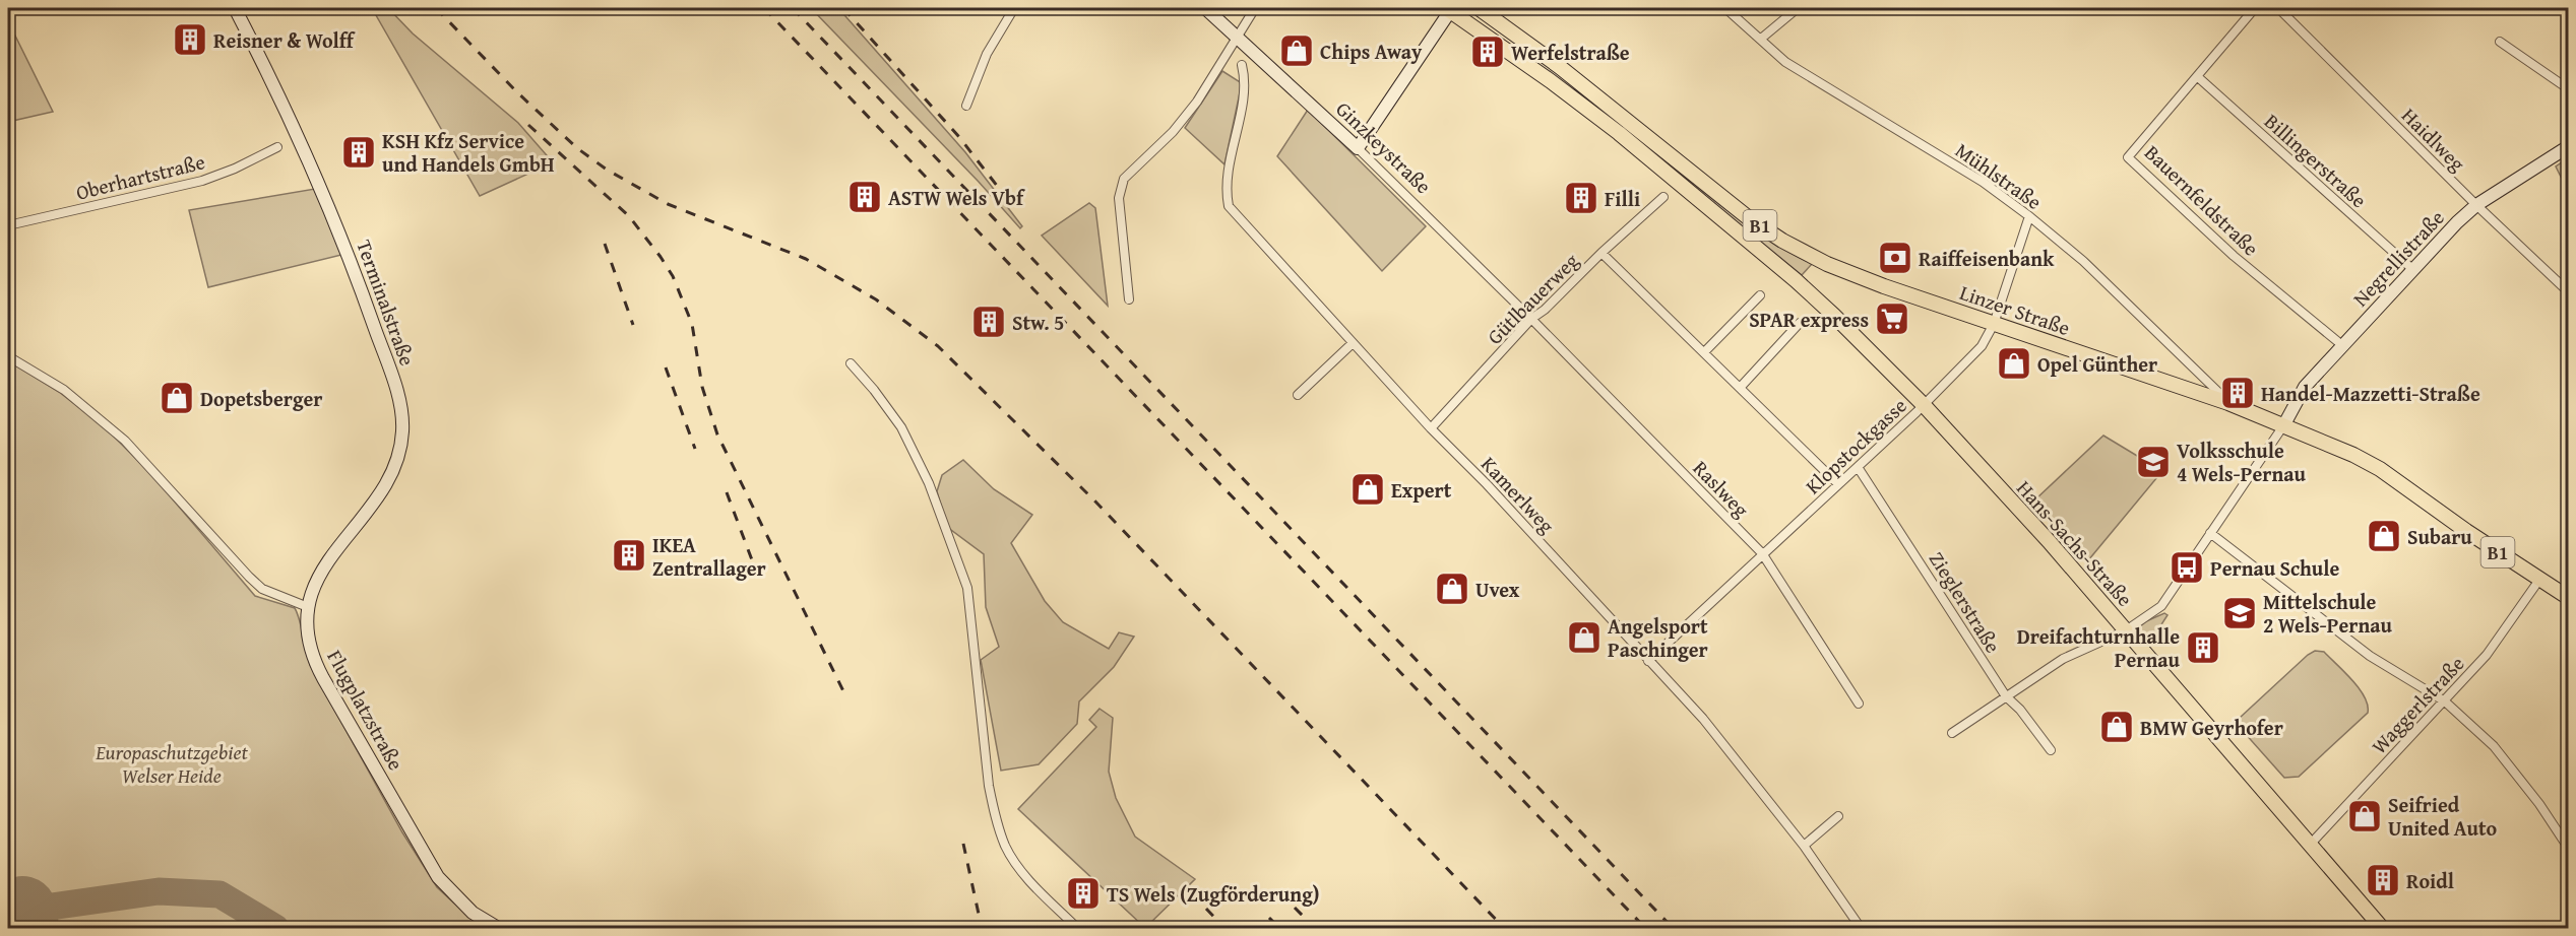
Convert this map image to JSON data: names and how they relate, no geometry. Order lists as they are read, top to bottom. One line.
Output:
{"streets":{"main road":["B1","Linzer Straße","Hans-Sachs-Straße"],"street":["Haidlweg","Ginzkeystraße","Billingerstraße","Mühlstraße","Oberhartstraße","Bauernfeldstraße","Negrellistraße","Gütlbauerweg","Terminalstraße","Klopstockgasse","Raslweg","Kamerlweg","Zieglerstraße","Waggerlstraße","Flugplatzstraße"]},"crossings":[["Haidlweg","Negrellistraße"],["Ginzkeystraße","Gütlbauerweg"],["Ginzkeystraße","Raslweg"],["Billingerstraße","Bauernfeldstraße"],["Billingerstraße","Negrellistraße"],["Mühlstraße","Linzer Straße"],["Mühlstraße","Klopstockgasse"],["Bauernfeldstraße","Negrellistraße"],["Negrellistraße","Linzer Straße"],["Gütlbauerweg","Raslweg"],["Gütlbauerweg","Kamerlweg"],["Terminalstraße","Flugplatzstraße"],["Linzer Straße","Klopstockgasse"],["Linzer Straße","Waggerlstraße"],["Klopstockgasse","Raslweg"],["Klopstockgasse","Kamerlweg"],["Klopstockgasse","Hans-Sachs-Straße"],["Klopstockgasse","Zieglerstraße"],["Hans-Sachs-Straße","Waggerlstraße"]],"parks":["Europaschutzgebiet Welser Heide"],"places":{"building":["Reisner & Wolff","Werfelstraße","KSH Kfz Service und Handels GmbH","ASTW Wels Vbf","Filli","Stw. 5","Handel-Mazzetti-Straße","IKEA Zentrallager","Dreifachturnhalle Pernau","Roidl","TS Wels (Zugförderung)"],"shop":["Chips Away","Opel Günther","Dopetsberger","Expert","Subaru","Uvex","Angelsport Paschinger","BMW Geyrhofer","Seifried United Auto"],"bank":["Raiffeisenbank"],"supermarket":["SPAR express"],"school or university":["Volksschule 4 Wels-Pernau","Mittelschule 2 Wels-Pernau"],"bus stop":["Pernau Schule"]}}
